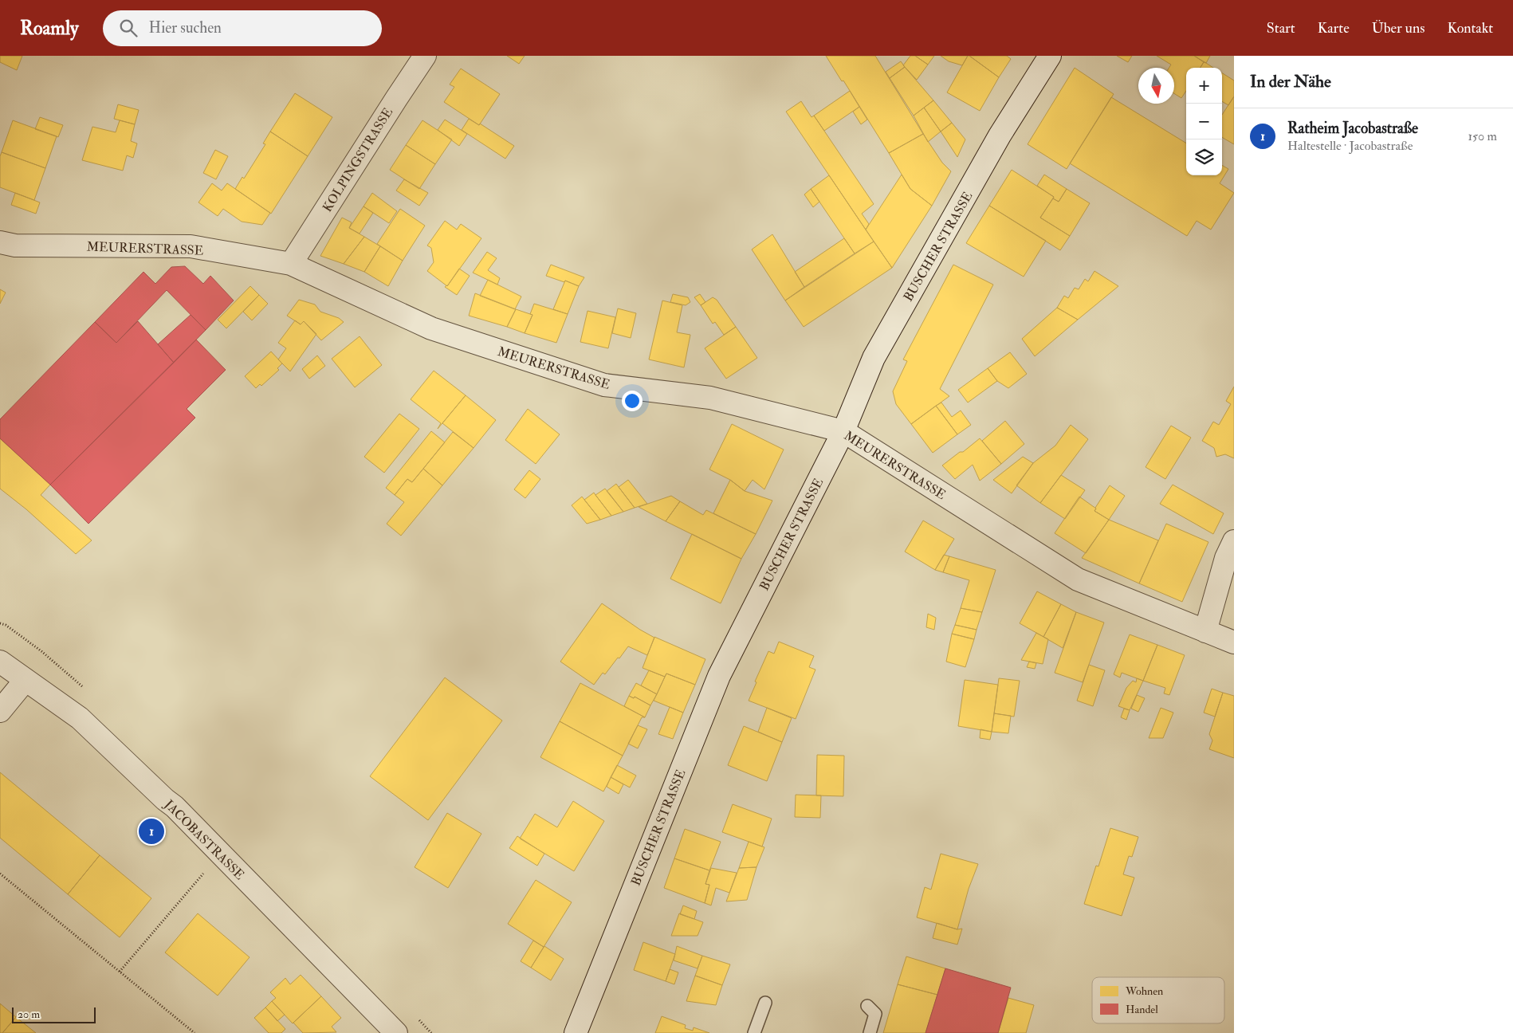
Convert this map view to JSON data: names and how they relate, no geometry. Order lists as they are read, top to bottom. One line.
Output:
{"streets":{"street":["KOLPINGSTRASSE","BUSCHER STRASSE","MEURERSTRASSE","JACOBASTRASSE"]},"crossings":[["KOLPINGSTRASSE","MEURERSTRASSE"],["BUSCHER STRASSE","MEURERSTRASSE"]],"legend":["Wohnen","Handel"],"scale_bar":"20 m","north":"bottom","page":{"header":"Roamly","search":"Hier suchen","nav":["Start","Karte","Über uns","Kontakt"],"heading":"In der Nähe","map_buttons":["+","−"],"list":[{"mark":"1","name":"Ratheim Jacobastraße","note":"Haltestelle · Jacobastraße","value":"150 m"}],"pins":"1","scale":"20 m"}}
